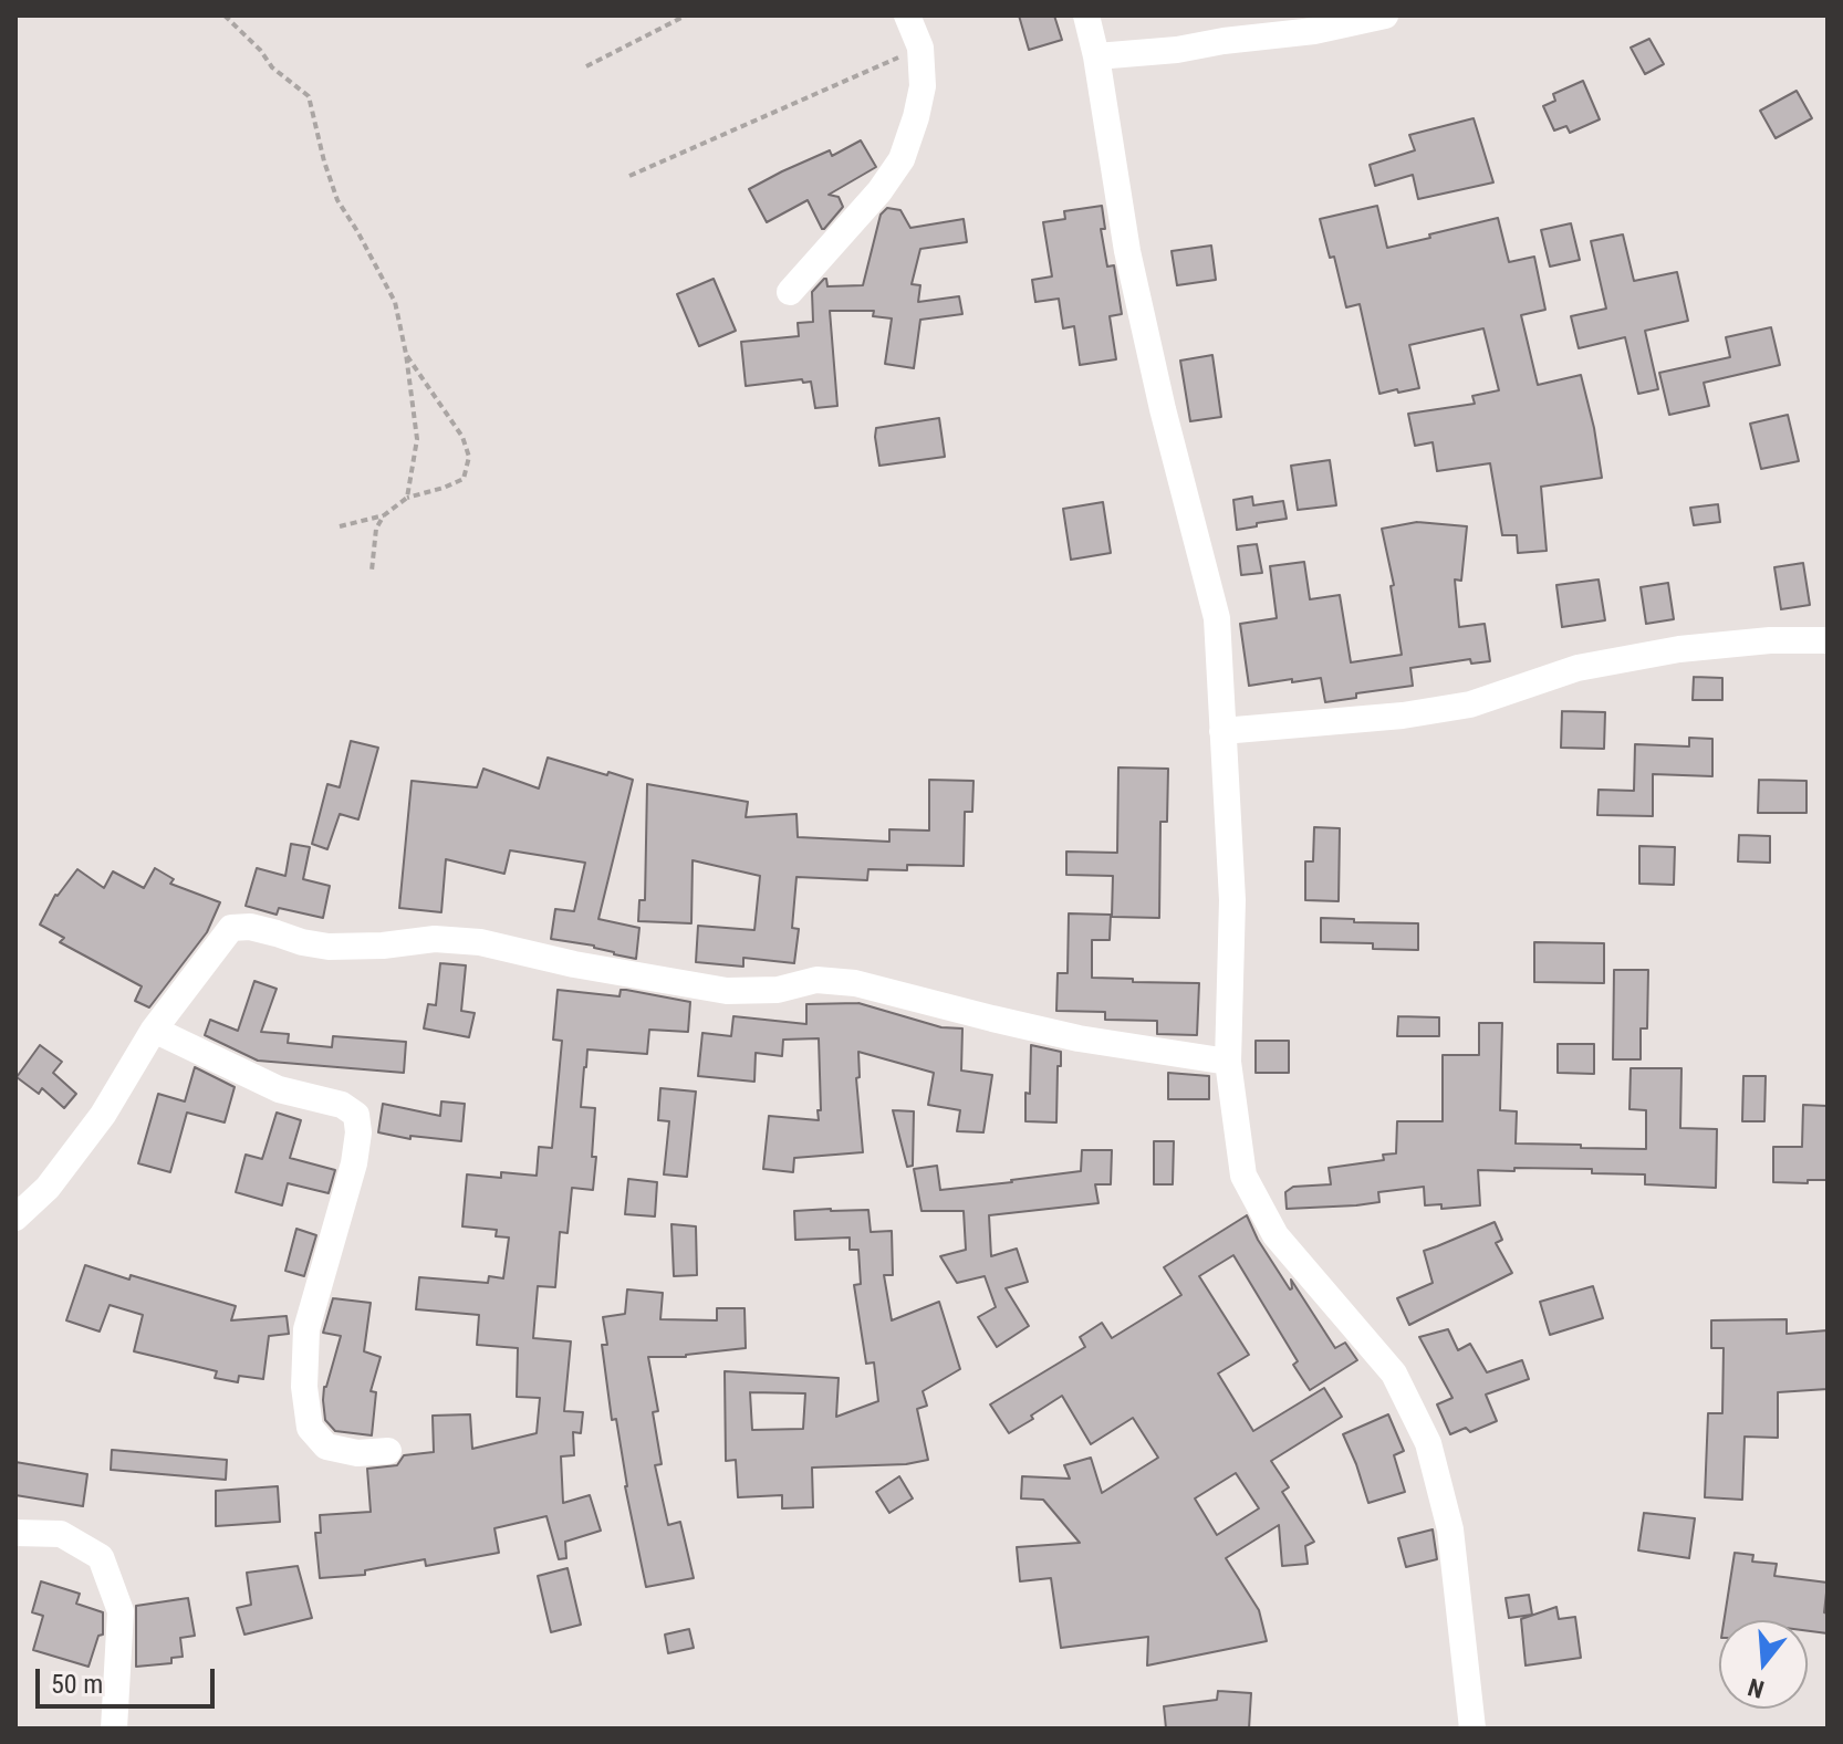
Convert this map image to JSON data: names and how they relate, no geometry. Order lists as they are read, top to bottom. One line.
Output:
{"scale_bar":"50 m","north":"bottom"}
